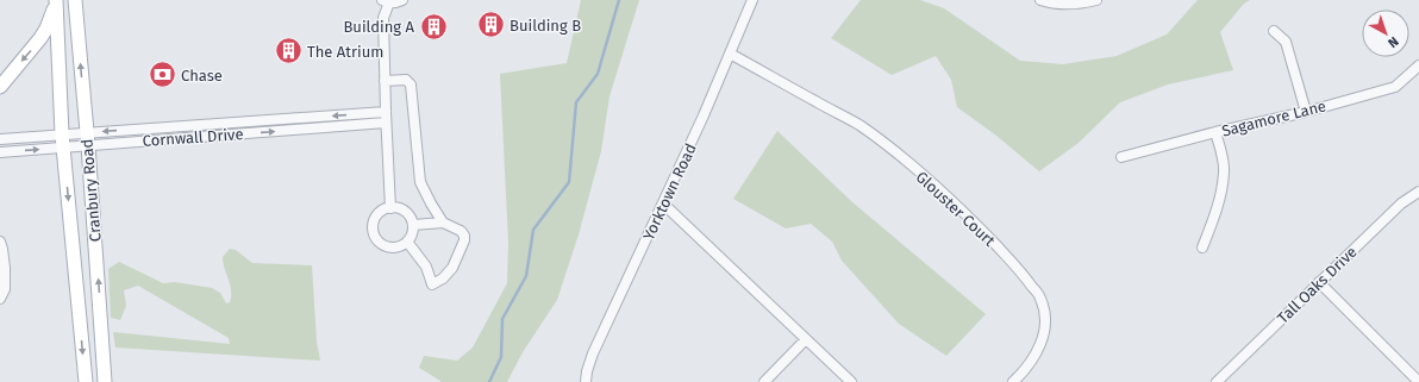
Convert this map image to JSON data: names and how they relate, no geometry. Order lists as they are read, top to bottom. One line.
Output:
{"streets":{"main road":["Cranbury Road"],"street":["Sagamore Lane","Cornwall Drive","Yorktown Road","Glouster Court","Tall Oaks Drive"]},"crossings":[["Cornwall Drive","Cranbury Road"],["Yorktown Road","Glouster Court"]],"places":{"building":["Building B","Building A","The Atrium"],"bank":["Chase"]},"north":"bottom right"}
